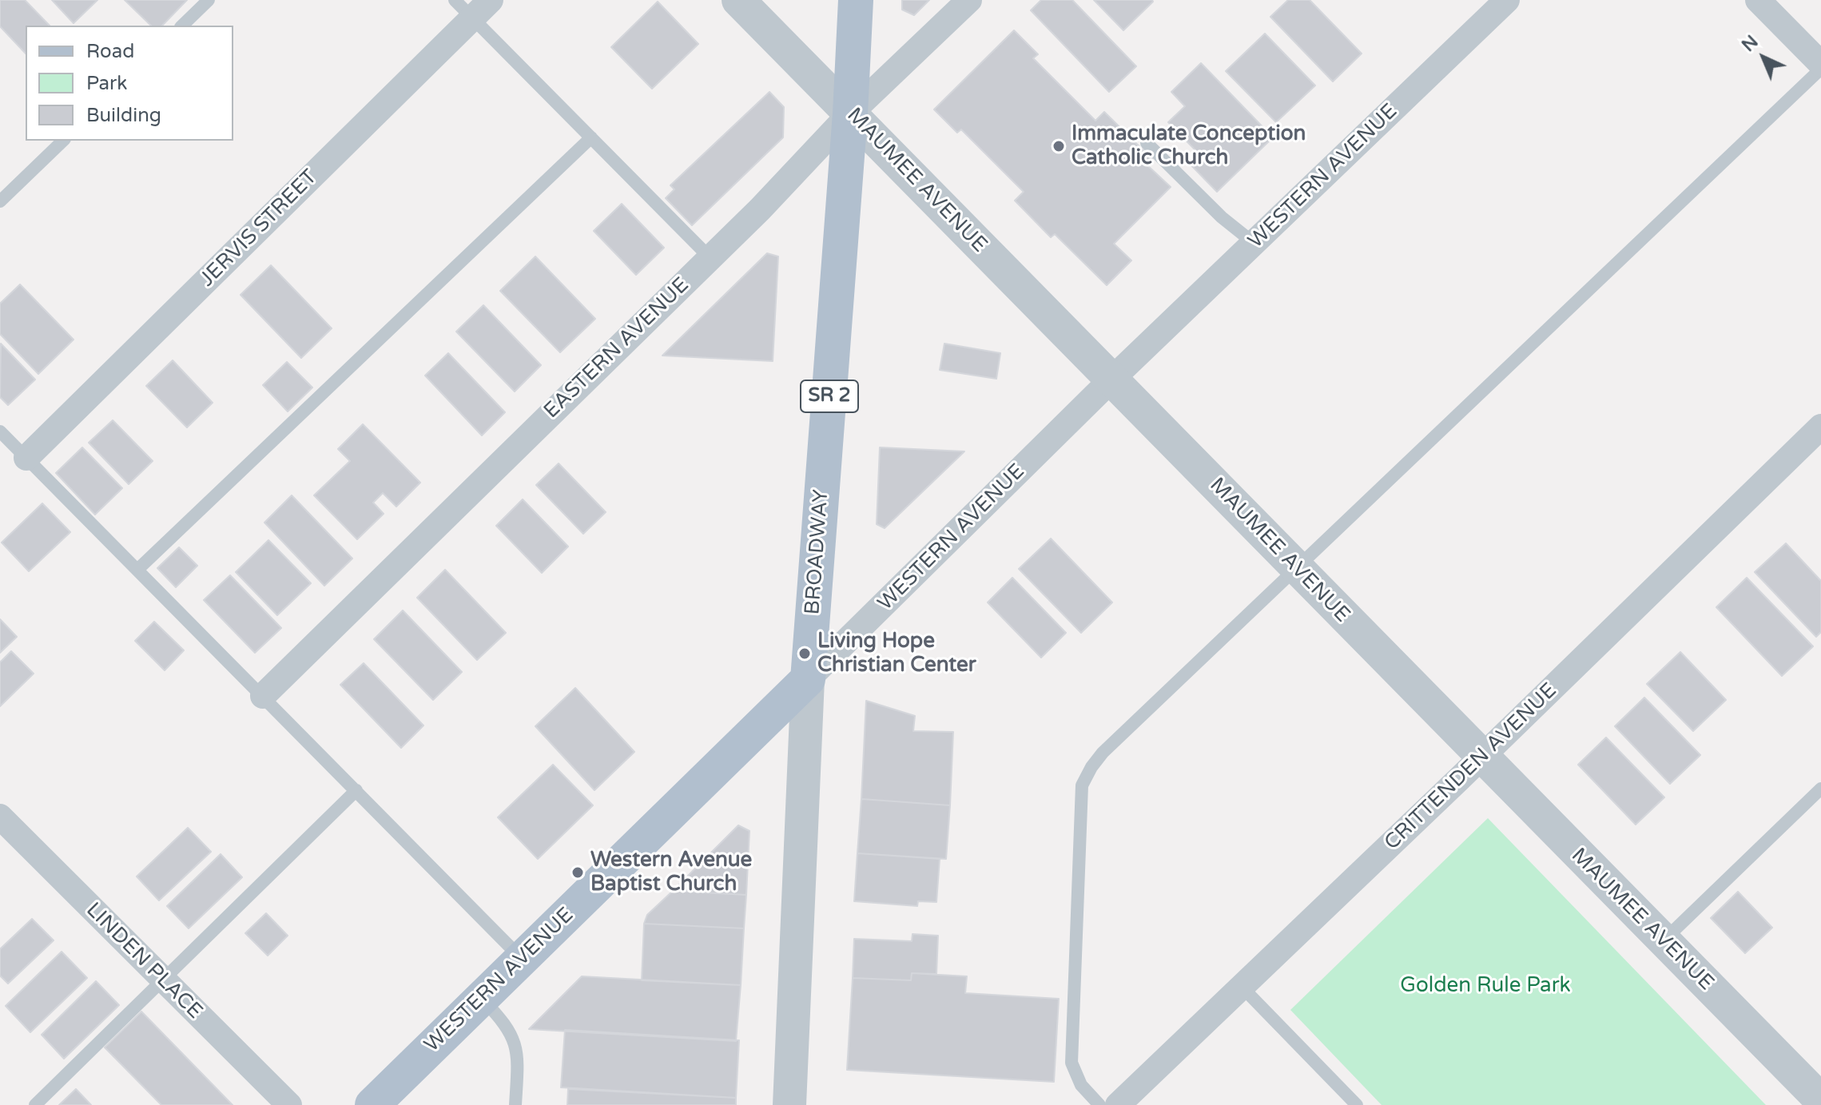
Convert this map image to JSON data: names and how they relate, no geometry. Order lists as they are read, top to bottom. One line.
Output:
{"streets":{"main road":["WESTERN AVENUE","SR 2","BROADWAY"],"street":["MAUMEE AVENUE","JERVIS STREET","EASTERN AVENUE","CRITTENDEN AVENUE","LINDEN PLACE"]},"crossings":[["WESTERN AVENUE","MAUMEE AVENUE"],["WESTERN AVENUE","BROADWAY"],["MAUMEE AVENUE","EASTERN AVENUE"],["MAUMEE AVENUE","BROADWAY"],["MAUMEE AVENUE","CRITTENDEN AVENUE"],["EASTERN AVENUE","BROADWAY"]],"parks":["Golden Rule Park"],"places":["Immaculate Conception Catholic Church","Living Hope Christian Center","Western Avenue Baptist Church"],"legend":["Road","Park","Building"],"north":"top left"}
